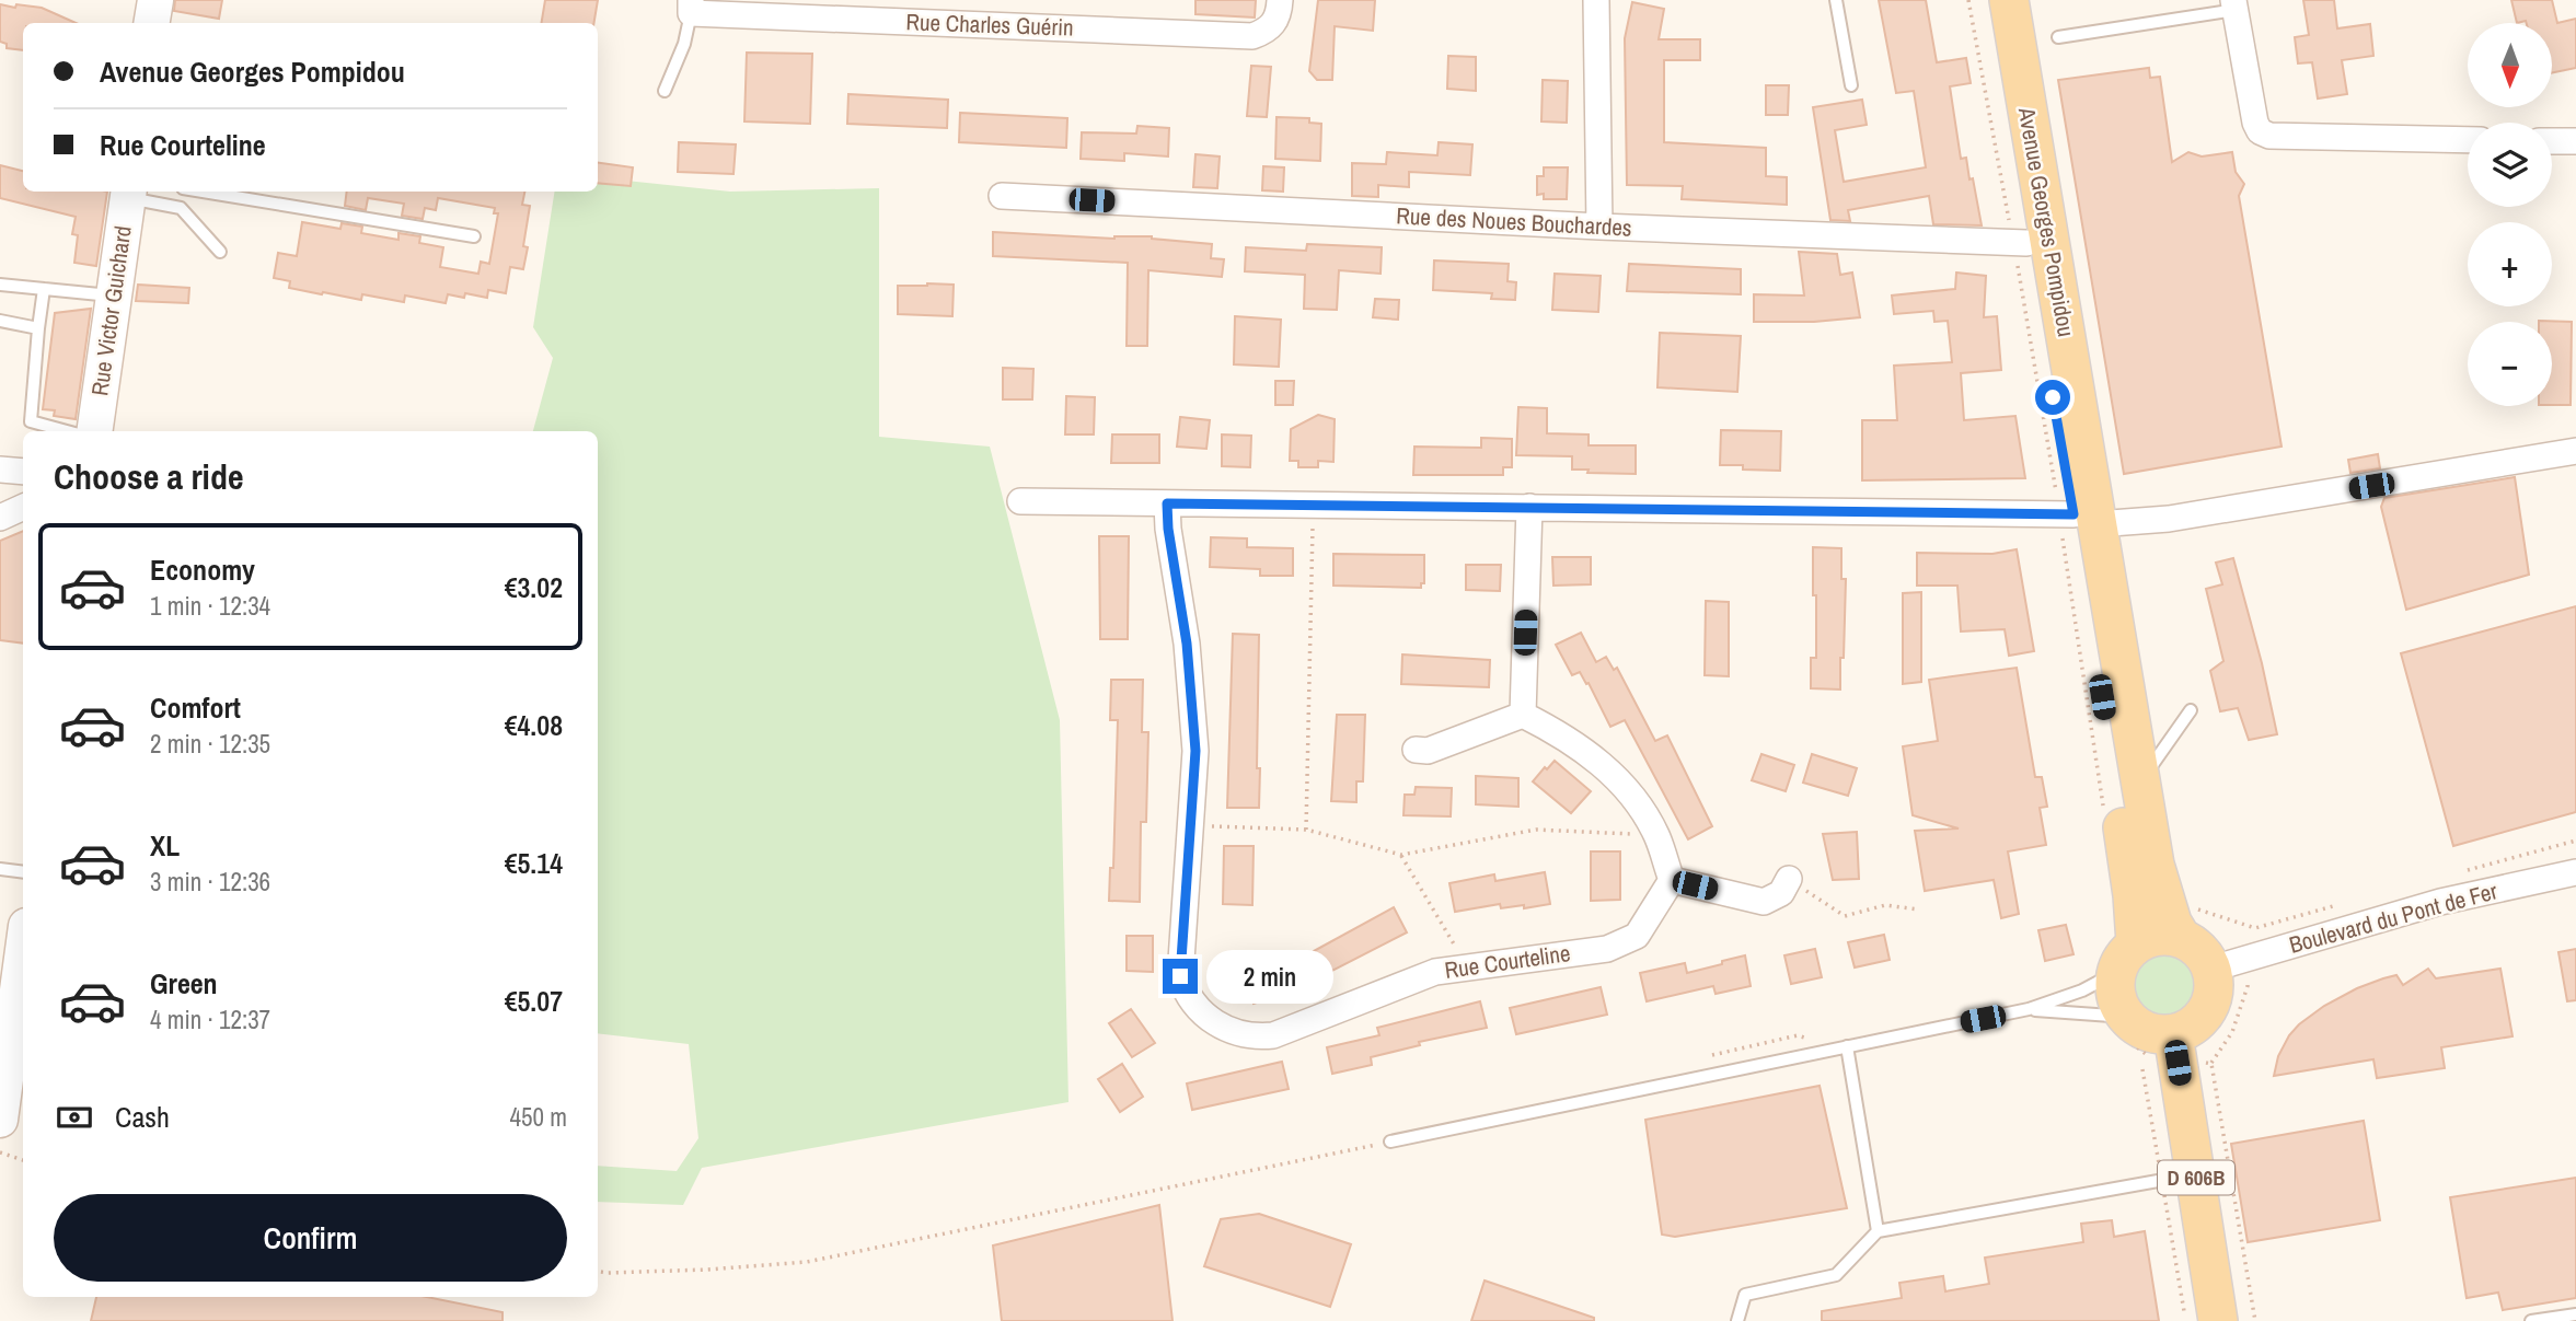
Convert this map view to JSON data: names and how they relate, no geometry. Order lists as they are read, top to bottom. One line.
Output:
{"streets":{"main road":["Avenue Georges Pompidou","Rue Victor Guichard","D 606B"],"street":["Rue Charles Guérin","Rue des Noues Bouchardes","Boulevard du Pont de Fer","Rue Courteline"]},"crossings":[["Rue des Noues Bouchardes","Avenue Georges Pompidou"]],"north":"bottom","page":{"map_buttons":["+","−"],"banner":["Avenue Georges Pompidou","Rue Courteline"],"heading":"Choose a ride","list":[{"name":"Economy","note":"1 min · 12:34","value":"€3.02"},{"name":"Comfort","note":"2 min · 12:35","value":"€4.08"},{"name":"XL","note":"3 min · 12:36","value":"€5.14"},{"name":"Green","note":"4 min · 12:37","value":"€5.07"}],"bubble":"2 min","pay":["Cash","450 m"],"buttons":"Confirm"}}
